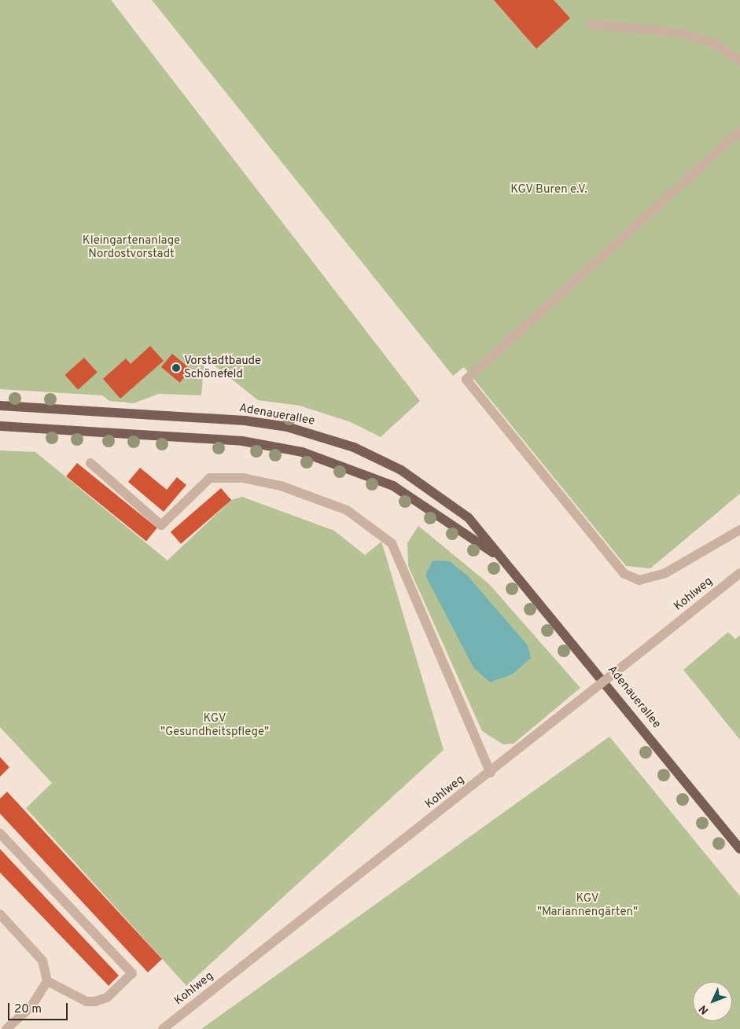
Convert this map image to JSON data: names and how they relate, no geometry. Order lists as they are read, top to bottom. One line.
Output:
{"streets":{"main road":["Adenauerallee"],"street":["Kohlweg"]},"parks":["KGV Buren e.V.","Kleingartenanlage Nordostvorstadt","KGV \"Gesundheitspflege\"","KGV \"Mariannengärten\""],"places":["Vorstadtbaude Schönefeld"],"scale_bar":"20 m","north":"bottom left"}
